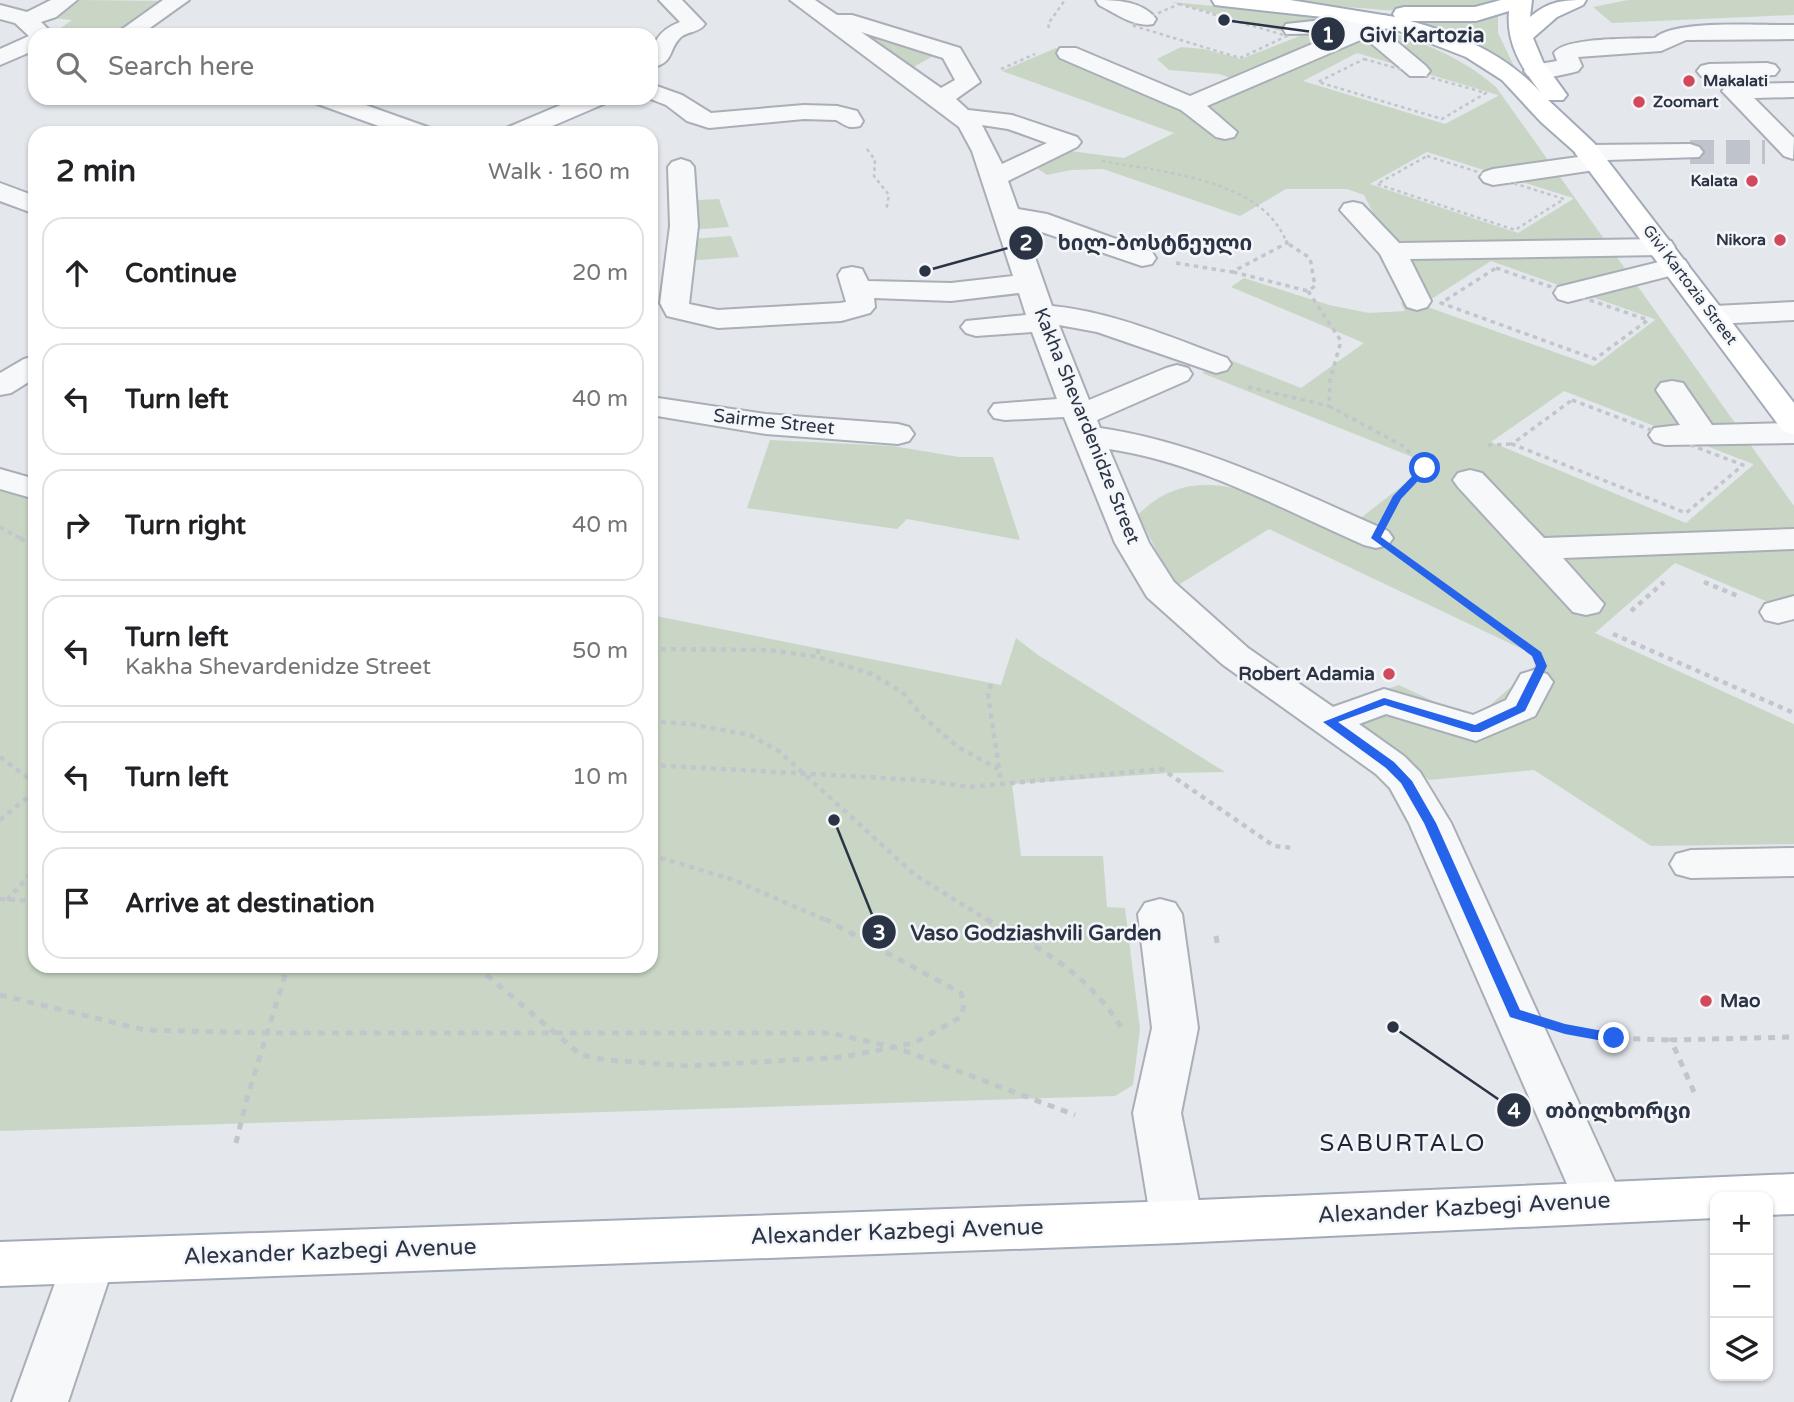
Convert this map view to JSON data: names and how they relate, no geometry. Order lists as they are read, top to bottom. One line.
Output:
{"streets":{"main road":["Givi Kartozia Street","Alexander Kazbegi Avenue"],"street":["Sairme Street","Kakha Shevardenidze Street"]},"crossings":[["Kakha Shevardenidze Street","Alexander Kazbegi Avenue"]],"districts":["SABURTALO"],"places":["Givi Kartozia","Makalati","Zoomart","Kalata","Nikora","ხილ-ბოსტნეული","Robert Adamia","Vaso Godziashvili Garden","Mao","თბილხორცი"],"page":{"search":"Search here","heading":["2 min","Walk · 160 m"],"list":[["Continue","20 m"],["Turn left","40 m"],["Turn right","40 m"],["Turn left","Kakha Shevardenidze Street","50 m"],["Turn left","10 m"],"Arrive at destination"],"map_buttons":["+","−"]}}
